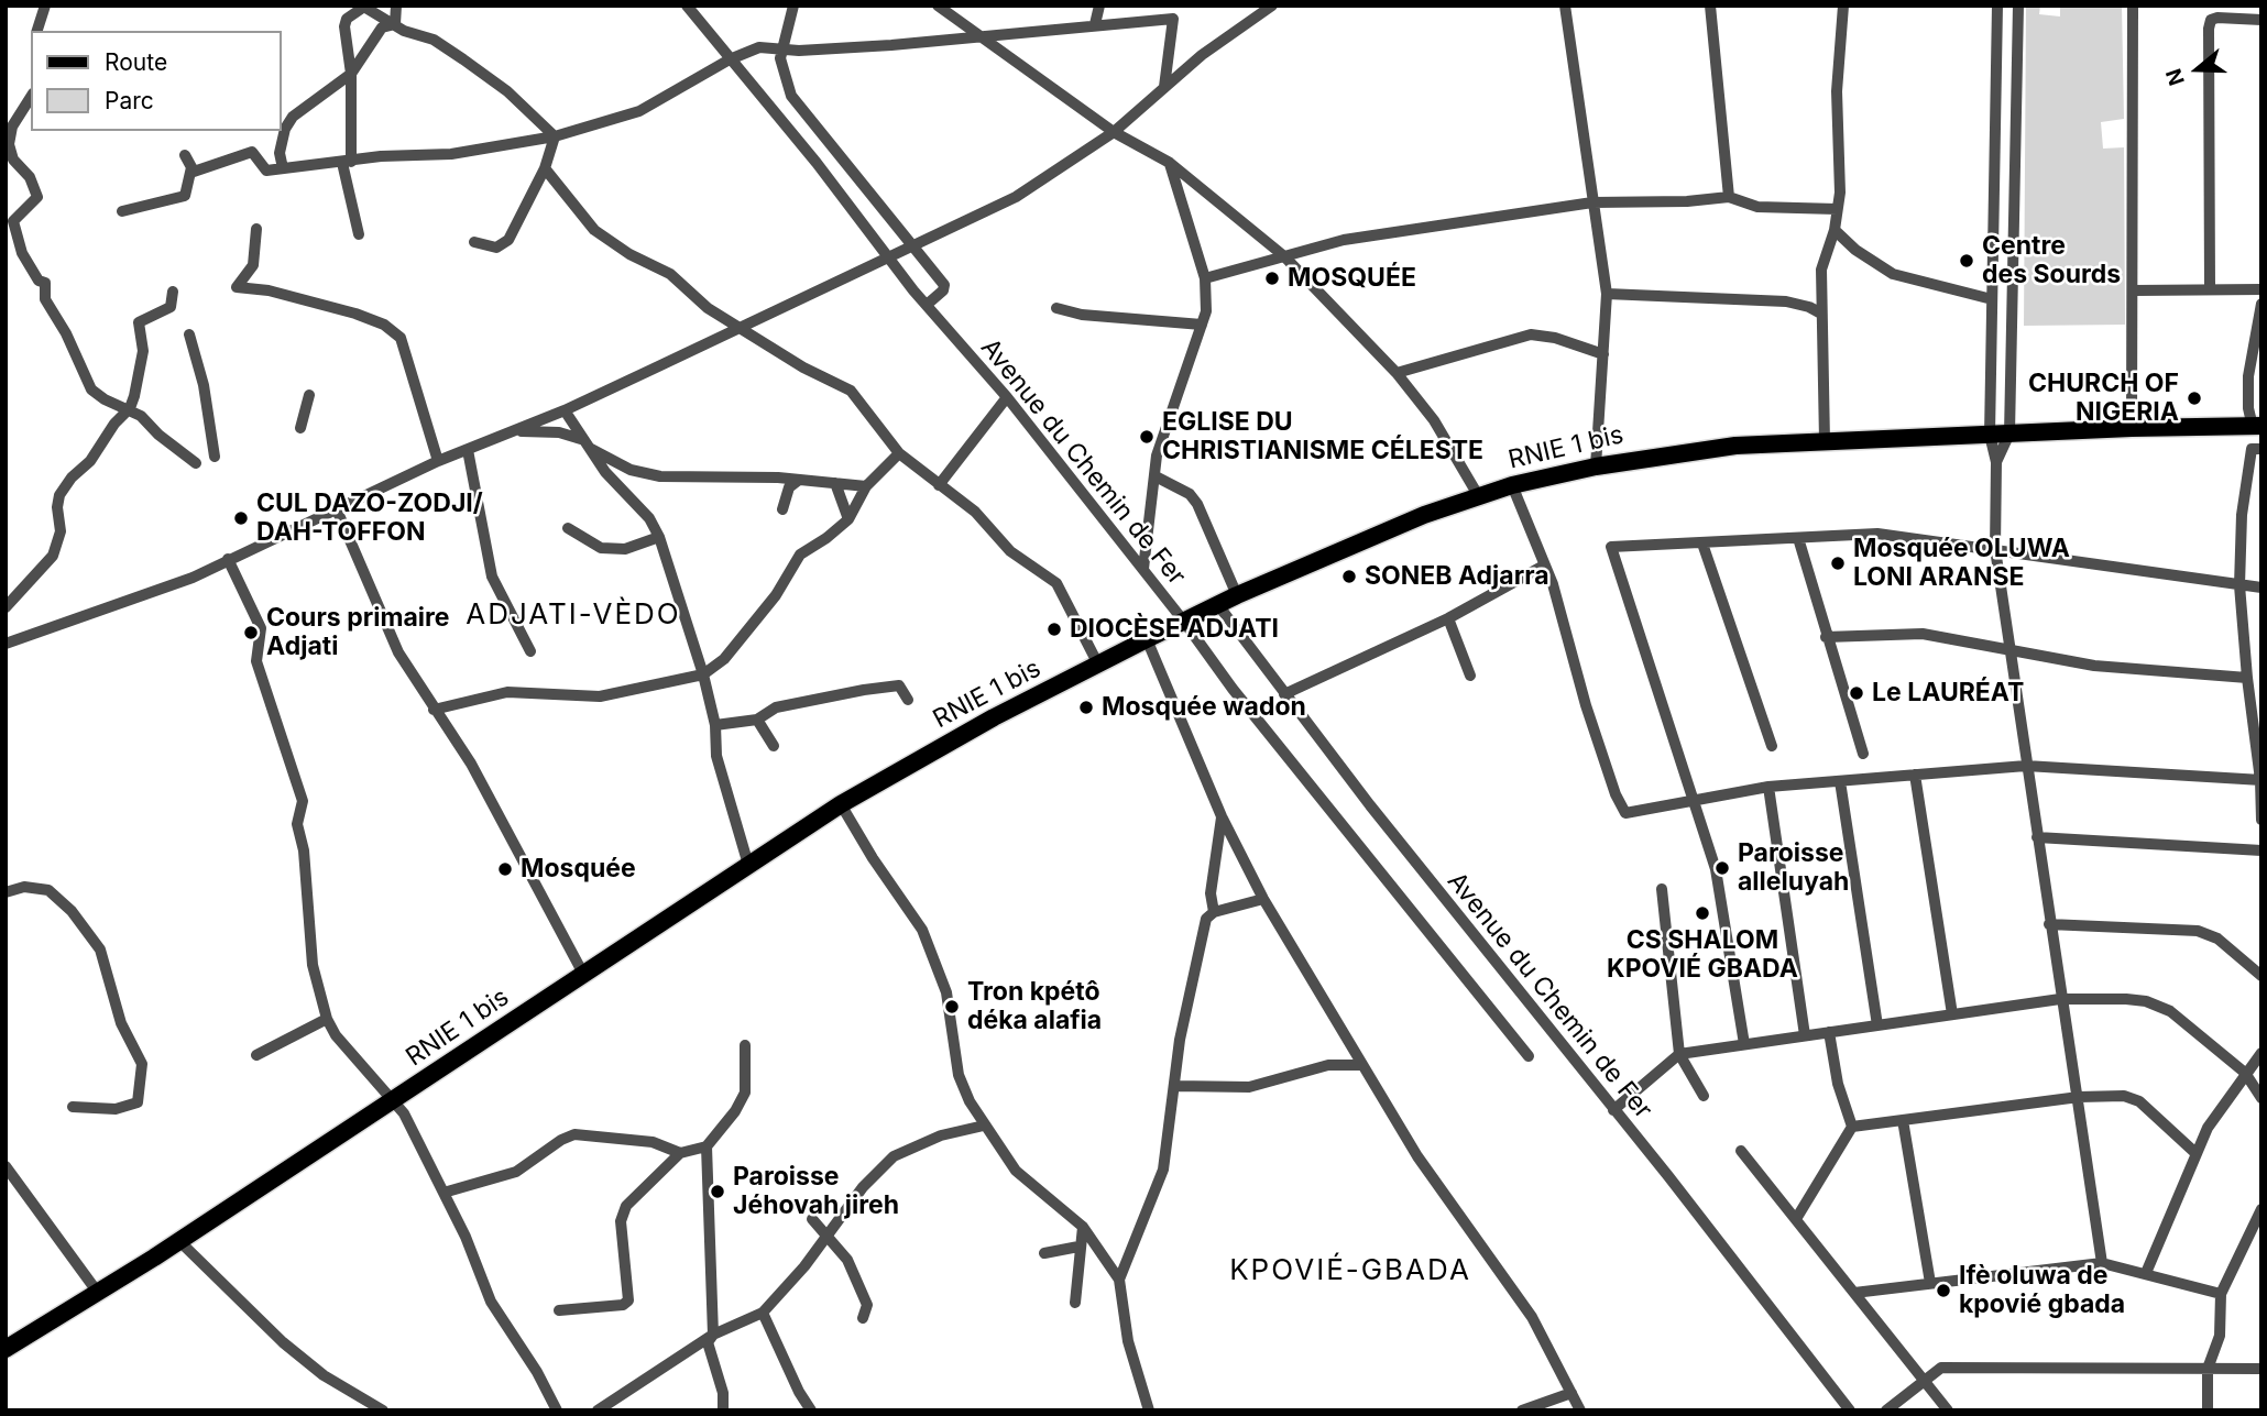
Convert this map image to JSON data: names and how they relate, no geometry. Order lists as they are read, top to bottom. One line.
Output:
{"streets":{"main road":["RNIE 1 bis"],"street":["Avenue du Chemin de Fer"]},"crossings":[["RNIE 1 bis","Avenue du Chemin de Fer"]],"districts":["ADJATI-VÈDO","KPOVIÉ-GBADA"],"places":["Centre des Sourds","MOSQUÉE","CHURCH OF NIGERIA","EGLISE DU CHRISTIANISME CÉLESTE","CUL DAZO-ZODJI/ DAH-TOFFON","Mosquée OLUWA LONI ARANSE","SONEB Adjarra","DIOCÈSE ADJATI","Cours primaire Adjati","Le LAURÉAT","Mosquée wadon","Paroisse alleluyah","Mosquée","CS SHALOM KPOVIÉ GBADA","Tron kpétô déka alafia","Paroisse Jéhovah jireh","Ifè oluwa de kpovié gbada"],"legend":["Route","Parc"],"north":"left"}
